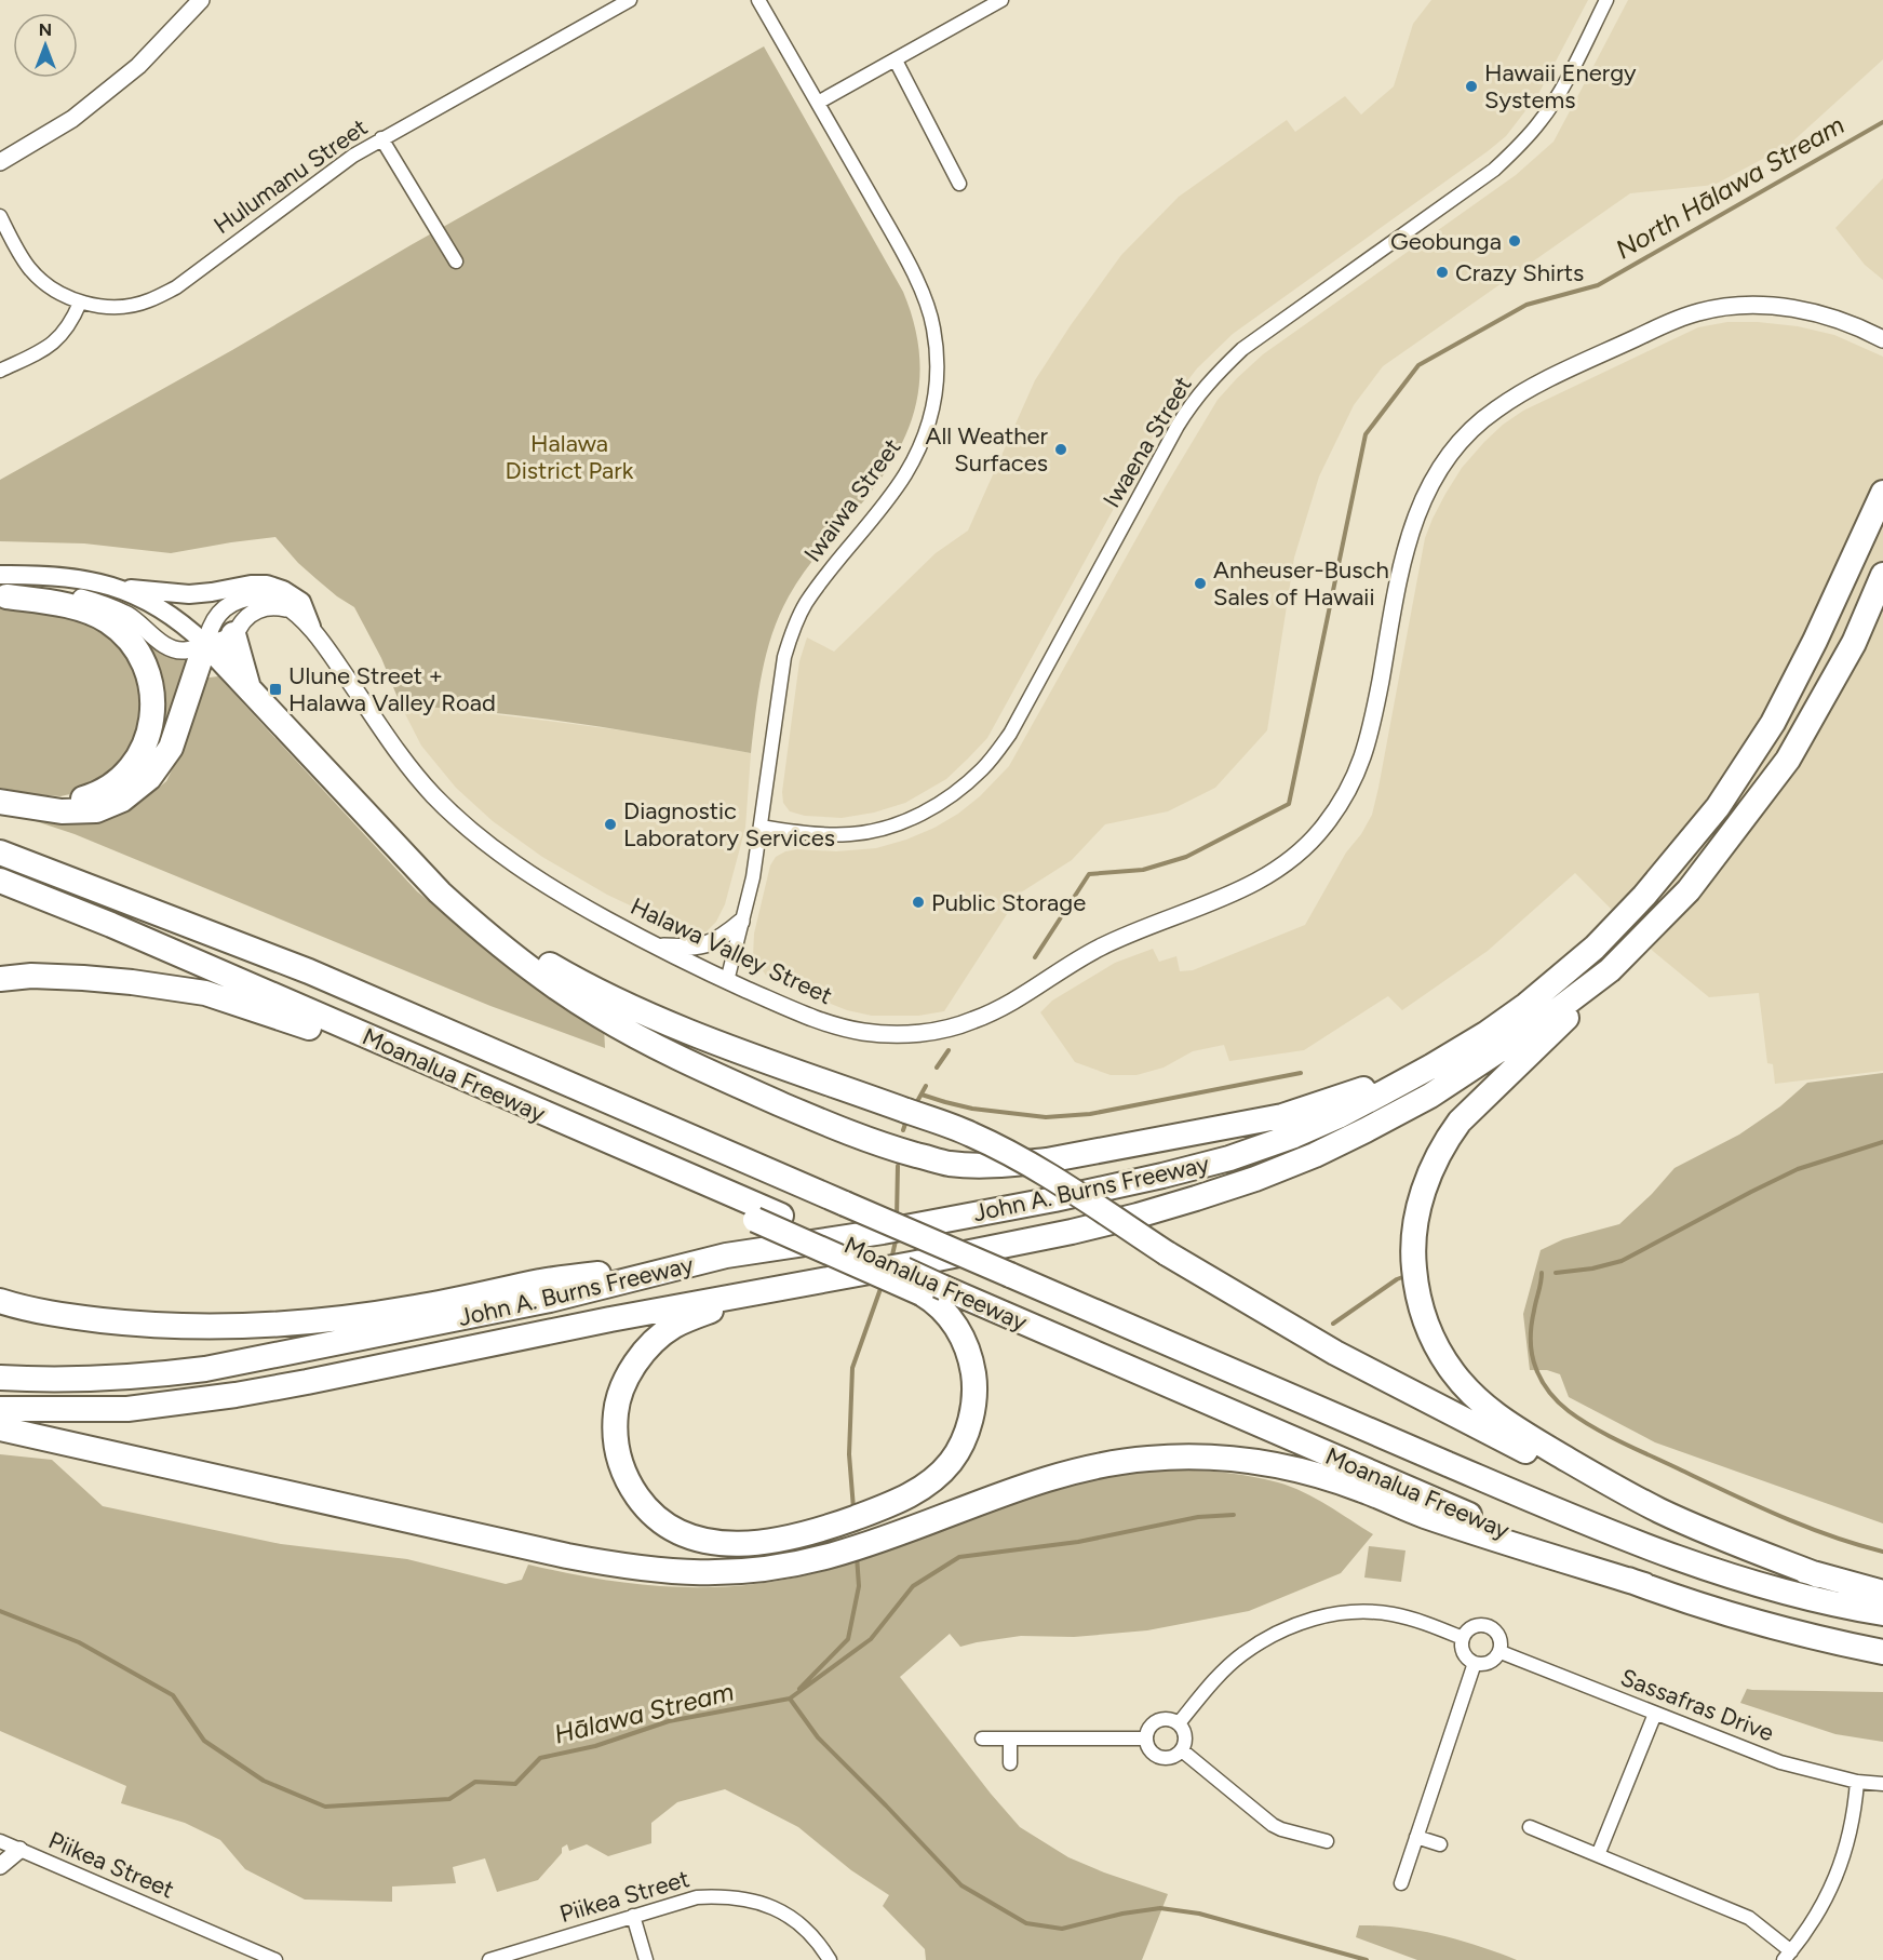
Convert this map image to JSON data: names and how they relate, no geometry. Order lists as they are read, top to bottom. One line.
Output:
{"streets":{"highway":["Moanalua Freeway","John A. Burns Freeway"],"street":["Hulumanu Street","Iwaena Street","Iwaiwa Street","Halawa Valley Street","Sassafras Drive","Piikea Street"]},"crossings":[["Iwaena Street","Iwaiwa Street"],["Iwaiwa Street","Halawa Valley Street"]],"water":["North Hālawa Stream","Hālawa Stream"],"parks":["Halawa District Park"],"places":{"other":["Hawaii Energy Systems","Geobunga","Crazy Shirts","All Weather Surfaces","Anheuser-Busch Sales of Hawaii","Diagnostic Laboratory Services","Public Storage"],"transit":["Ulune Street + Halawa Valley Road"]},"north":"top"}
